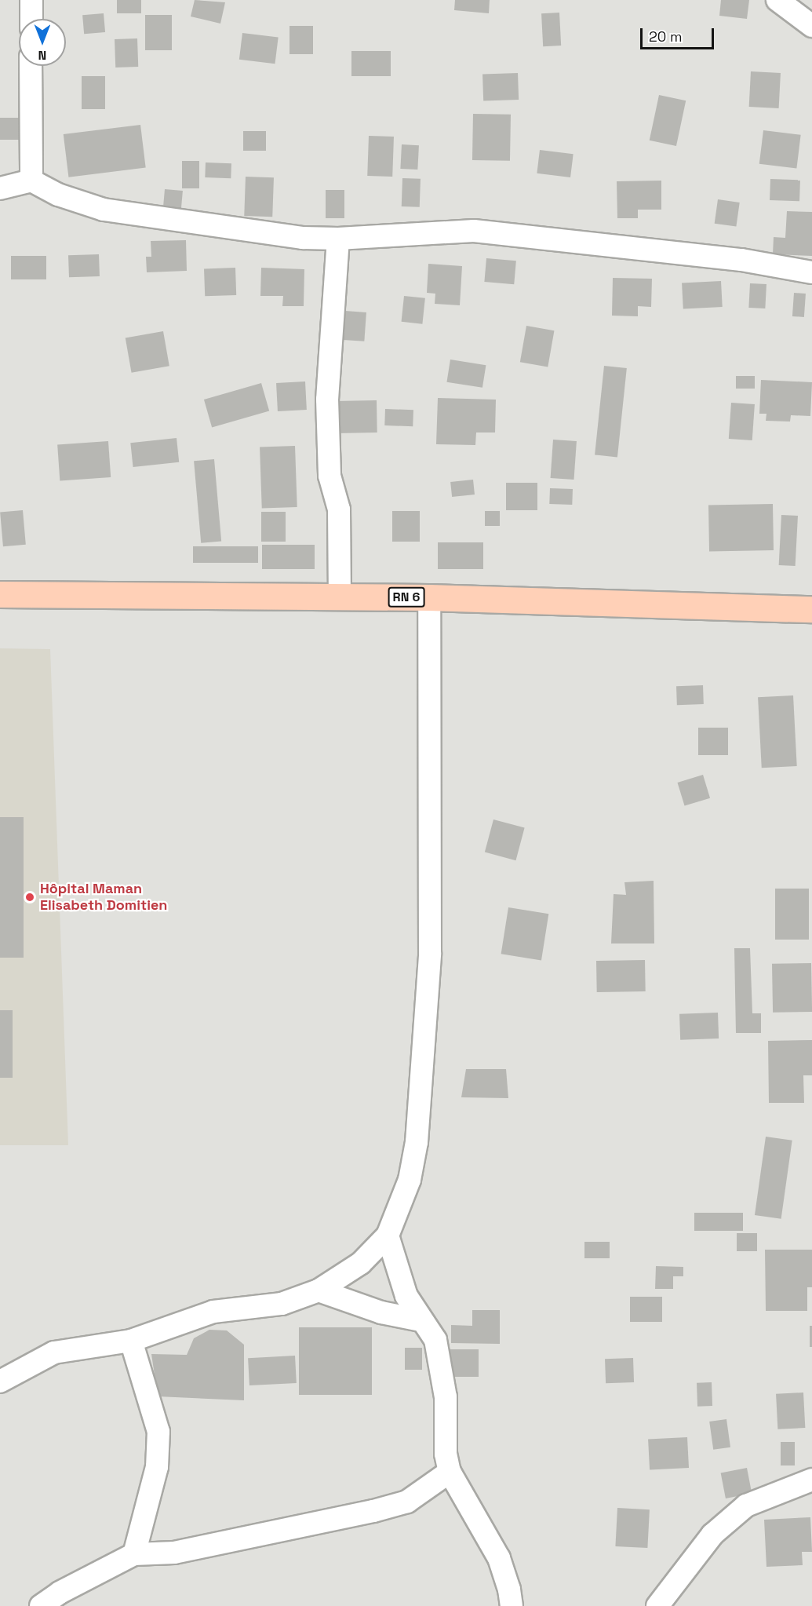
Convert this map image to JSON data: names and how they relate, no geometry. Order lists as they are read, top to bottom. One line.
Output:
{"streets":{"main road":["RN 6"]},"places":["Hôpital Maman Elisabeth Domitien"],"scale_bar":"20 m","north":"bottom"}
